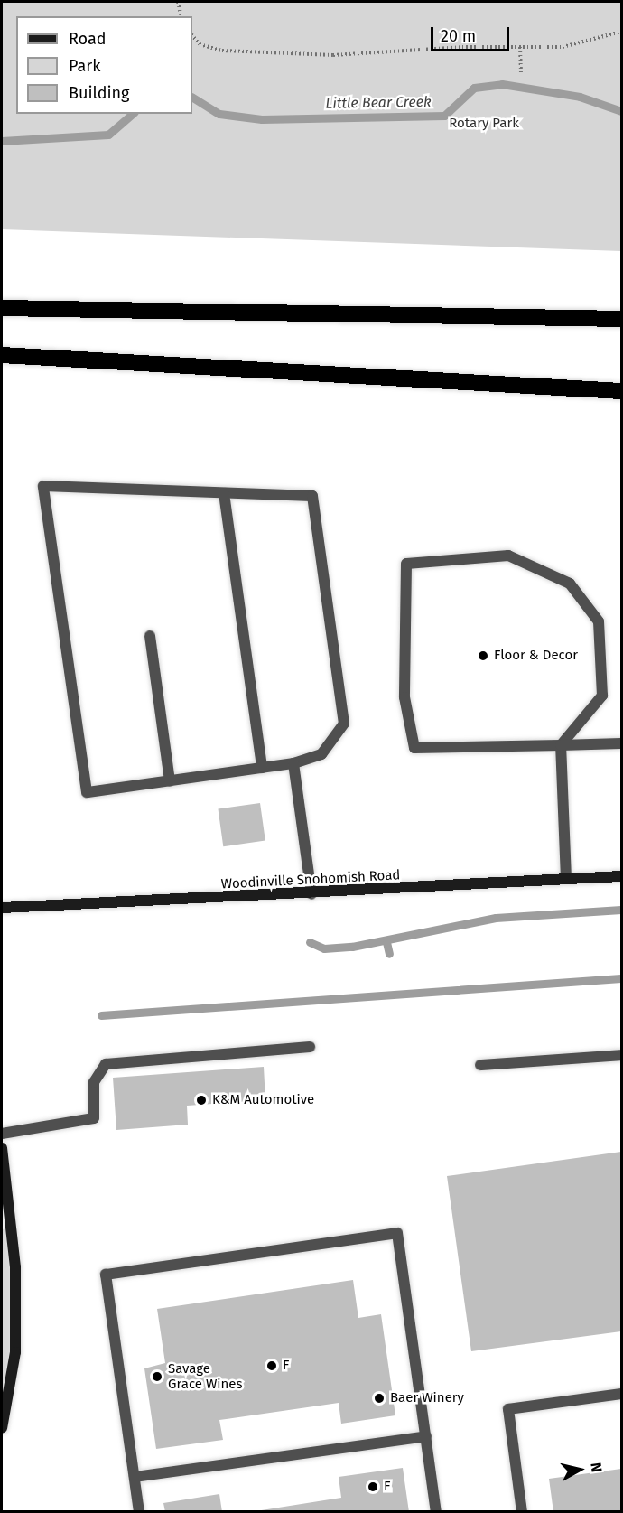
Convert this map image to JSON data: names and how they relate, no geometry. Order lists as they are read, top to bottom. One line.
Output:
{"streets":{"main road":["Woodinville Snohomish Road"]},"water":["Little Bear Creek"],"parks":["Rotary Park"],"places":["Floor & Decor","K&M Automotive","F","Savage Grace Wines","Baer Winery","E"],"legend":["Road","Park","Building"],"scale_bar":"20 m","north":"right"}
